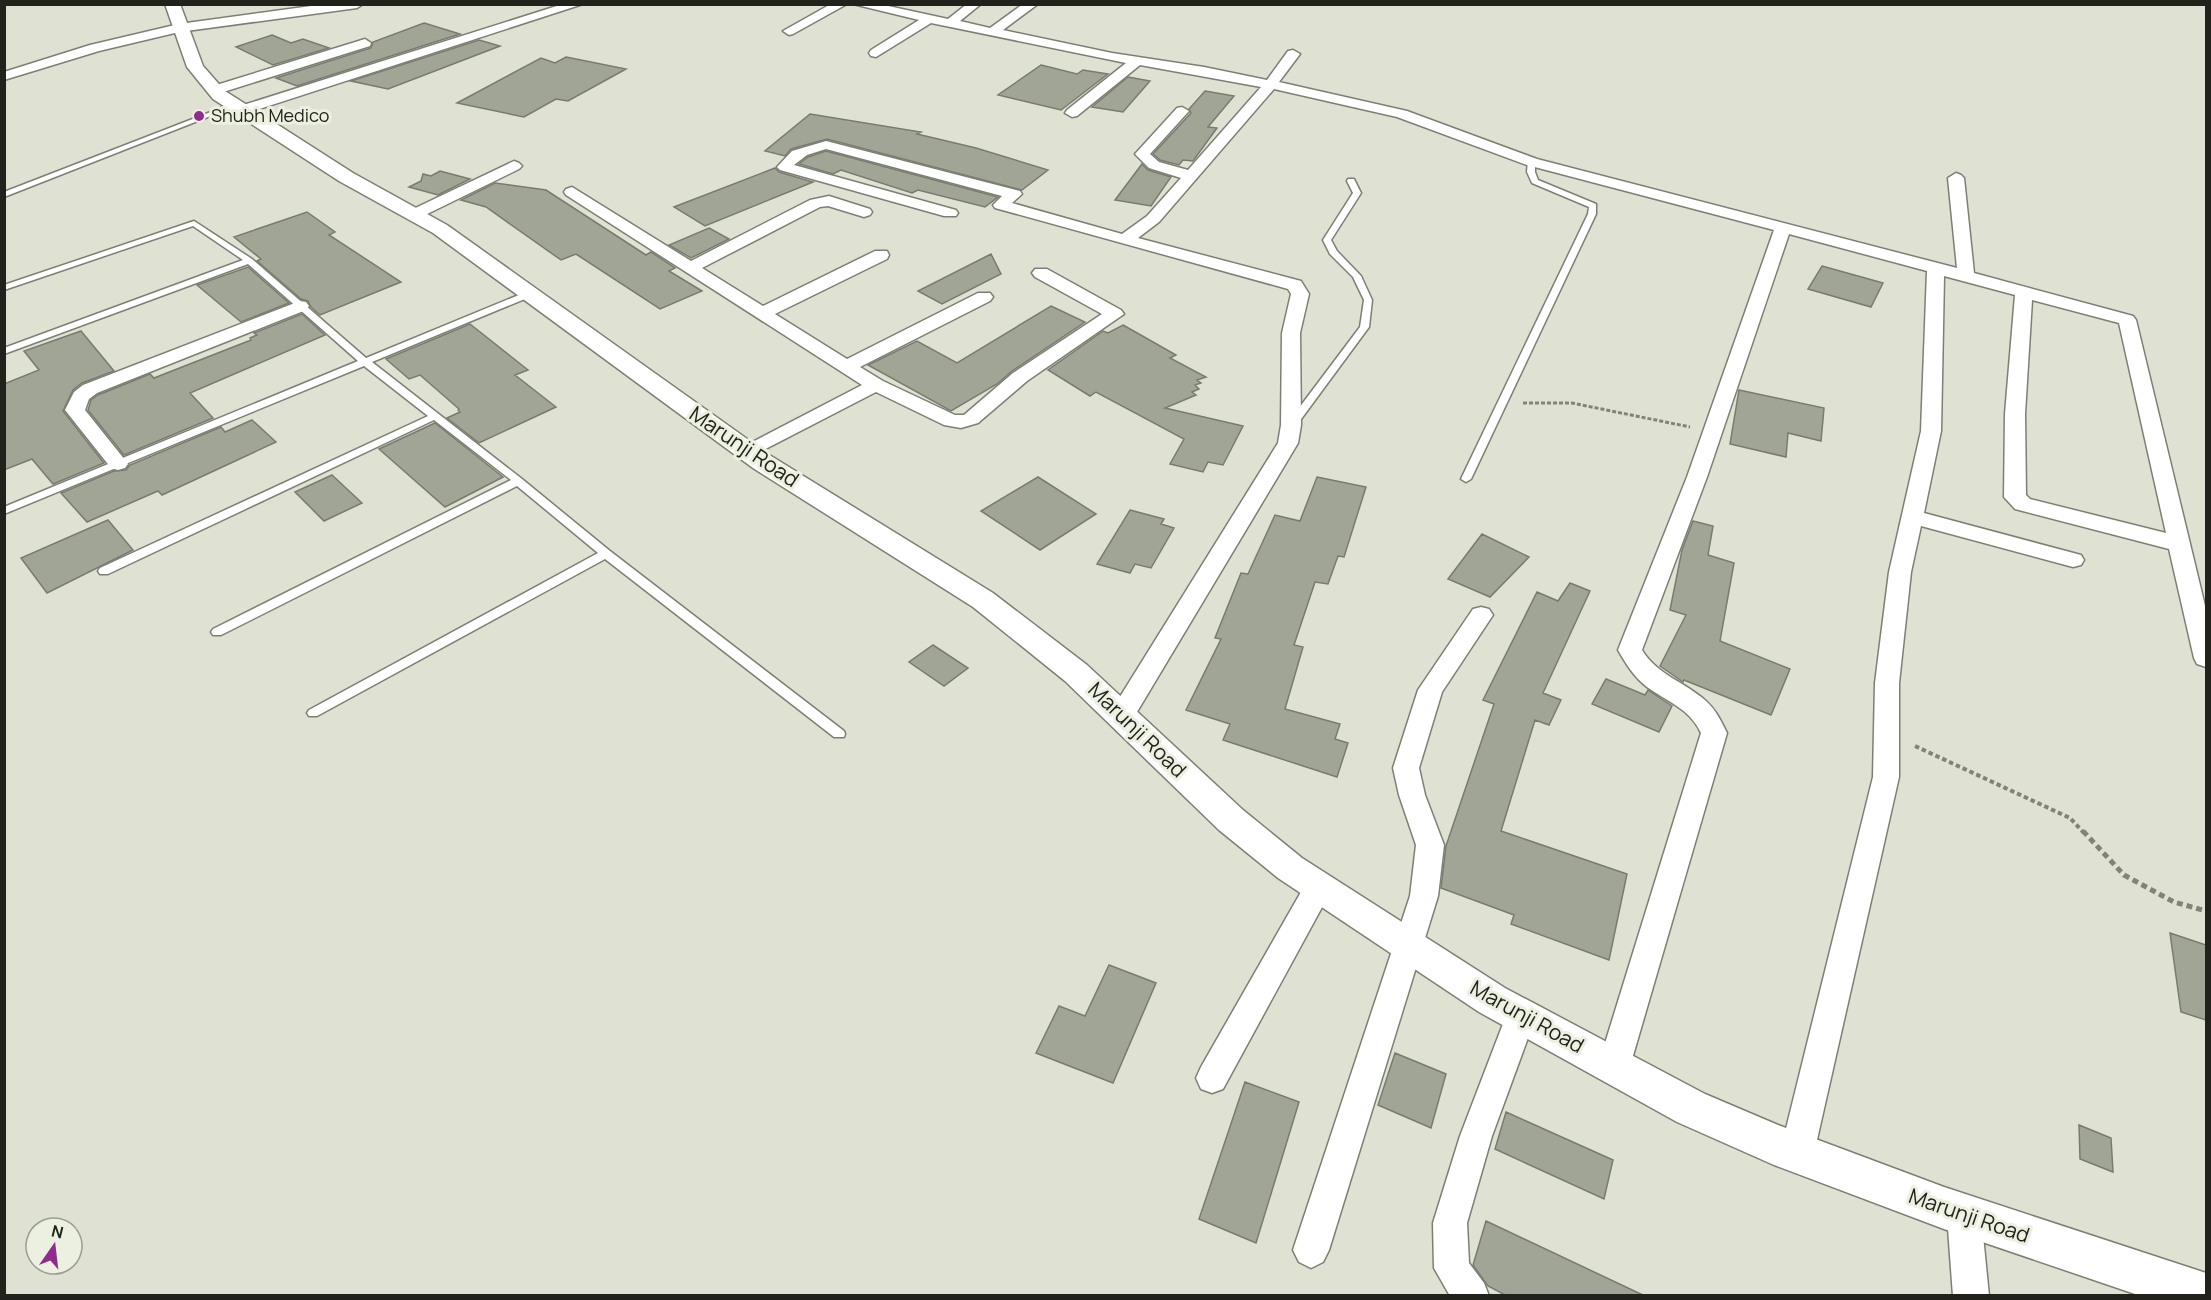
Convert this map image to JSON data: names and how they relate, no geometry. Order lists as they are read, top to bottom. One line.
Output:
{"streets":{"street":["Marunji Road"]},"places":["Shubh Medico"],"north":"top"}
